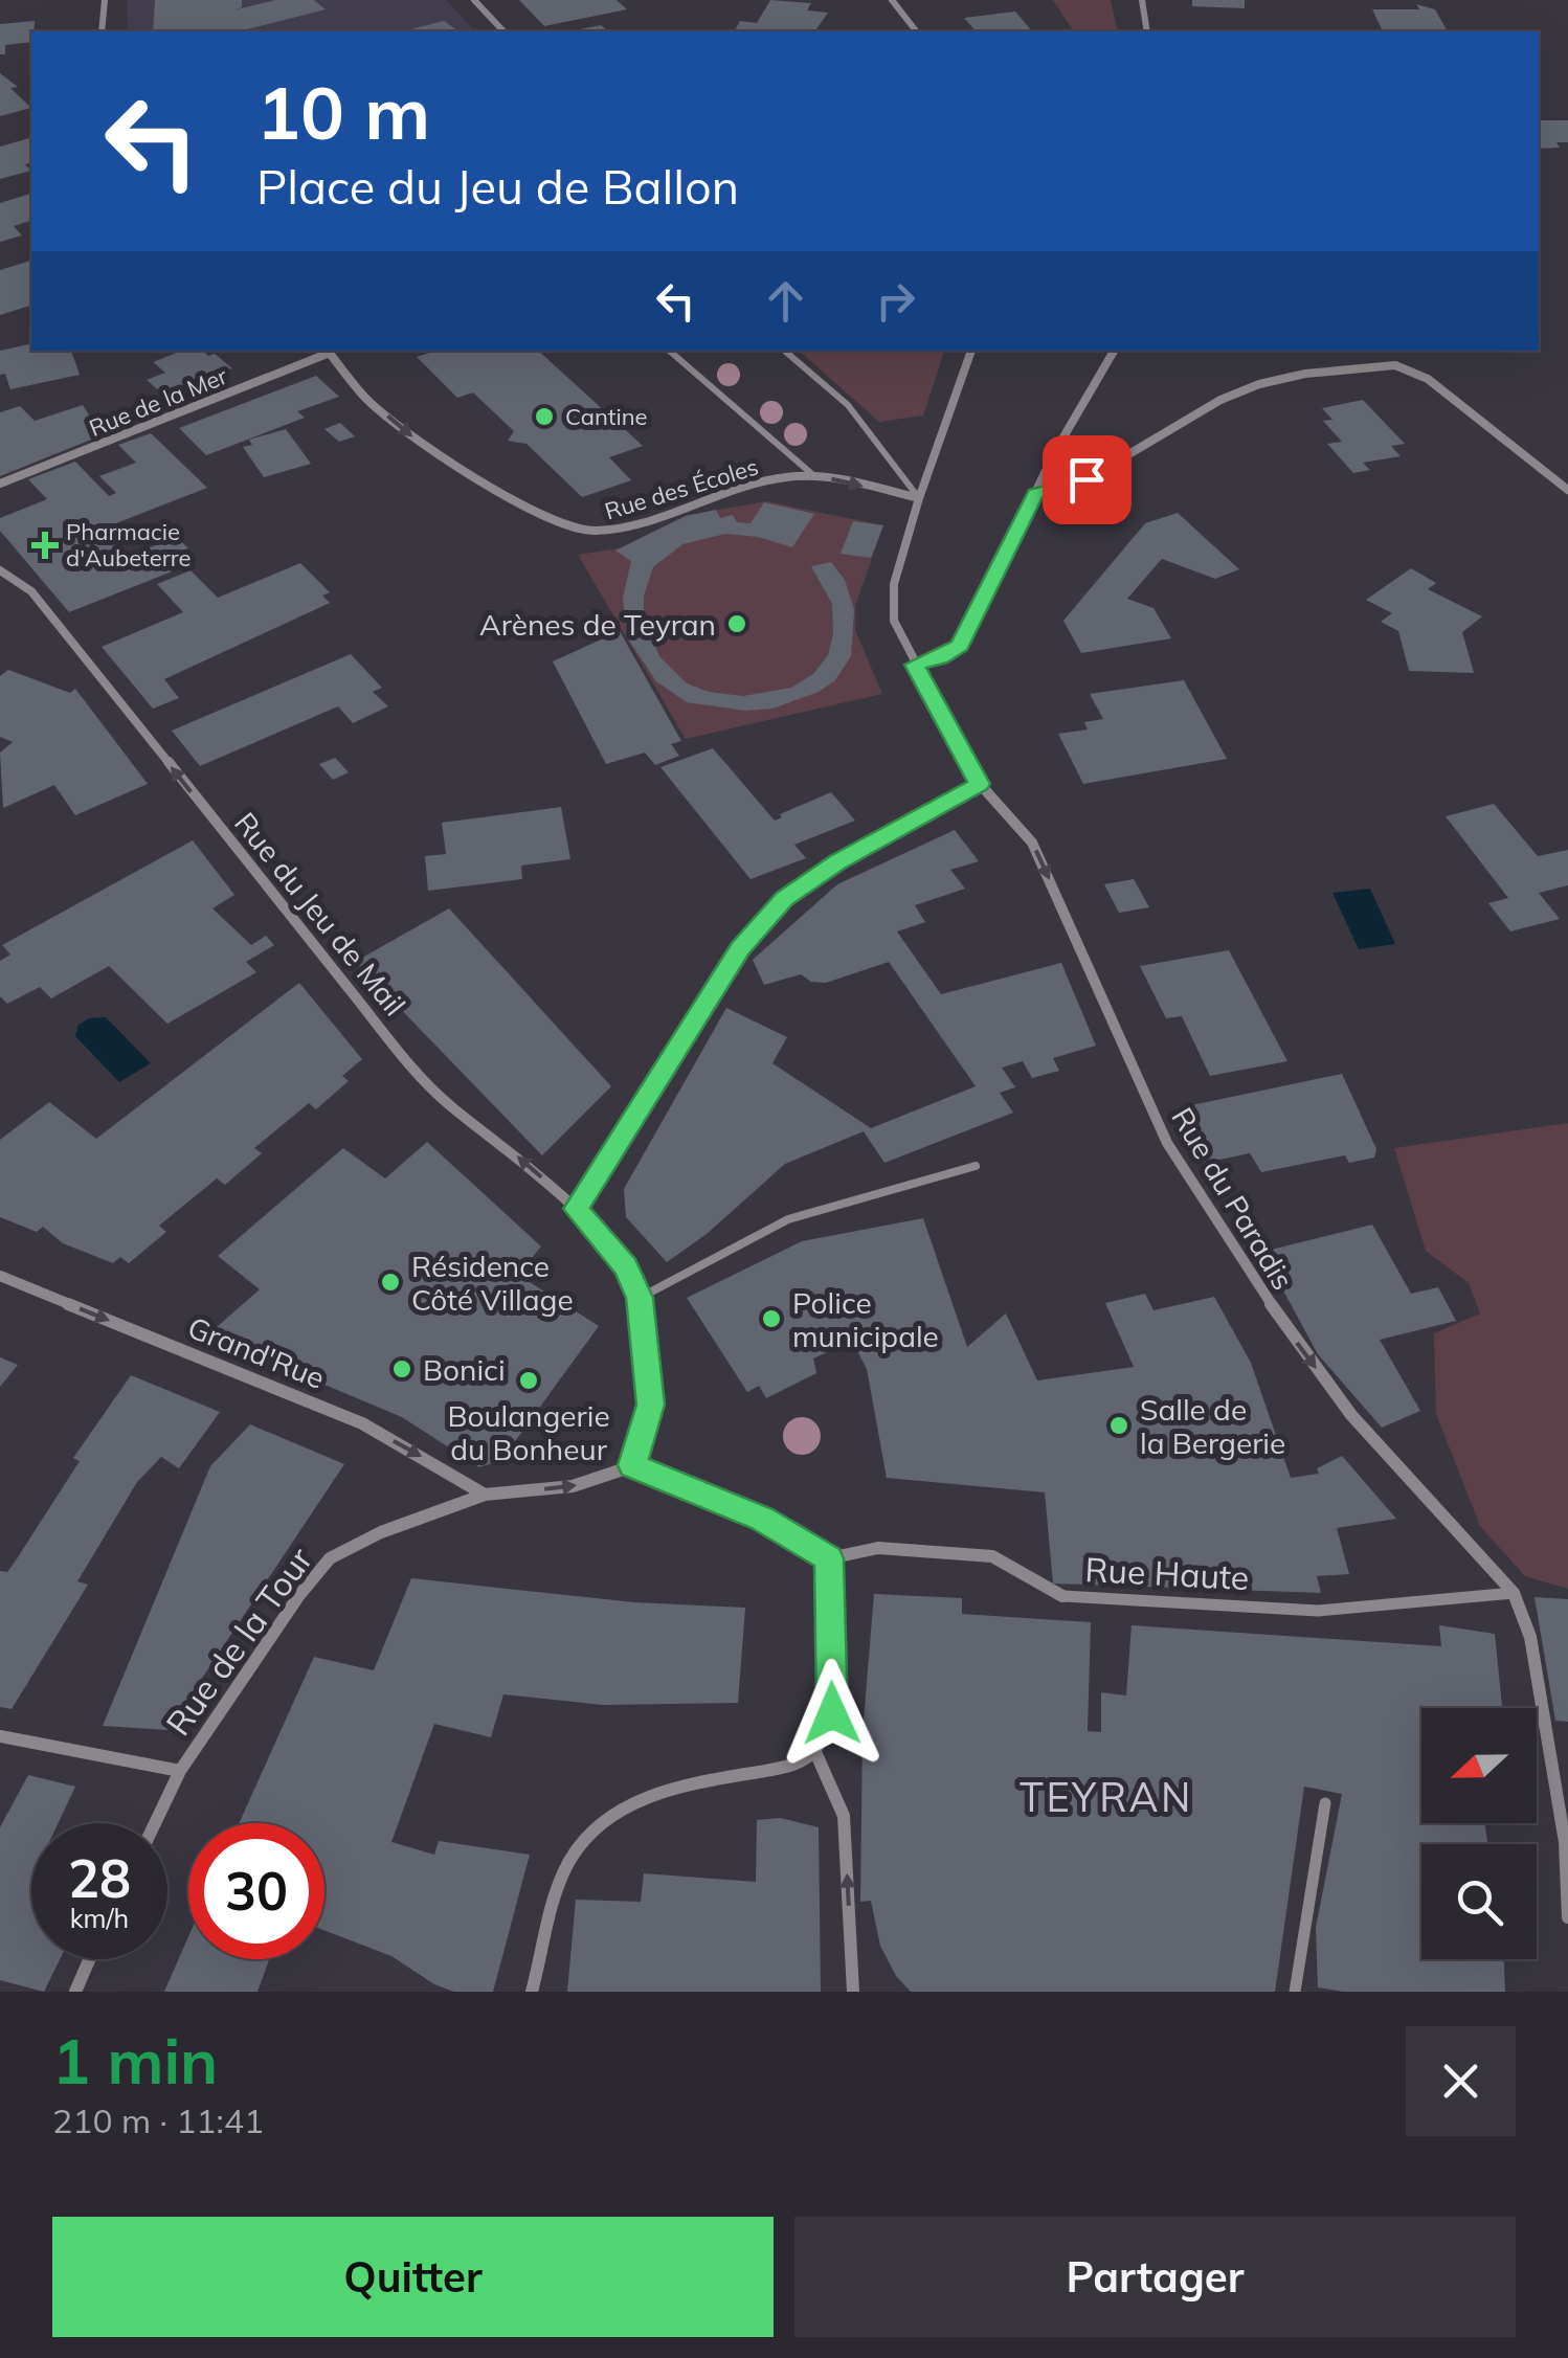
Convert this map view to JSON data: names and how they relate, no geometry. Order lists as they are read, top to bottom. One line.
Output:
{"streets":{"street":["Rue de la Mer","Rue des Écoles","Rue du Jeu de Mail","Rue du Paradis","Grand'Rue","Rue Haute","Rue de la Tour"]},"crossings":[["Rue de la Mer","Rue des Écoles"],["Rue des Écoles","Rue du Paradis"],["Rue du Jeu de Mail","Rue de la Tour"],["Rue du Paradis","Rue Haute"],["Grand'Rue","Rue de la Tour"]],"one_way":["Rue des Écoles","Rue du Jeu de Mail","Rue du Paradis","Grand'Rue"],"districts":["TEYRAN"],"places":{"other":["Cantine","Arènes de Teyran","Résidence Côté Village","Police municipale","Bonici","Boulangerie du Bonheur","Salle de la Bergerie"],"health":["Pharmacie d'Aubeterre"]},"north":"left","page":{"turn":["10 m","Place du Jeu de Ballon"],"speed":"28 km/h","limit":"30","heading":["1 min","210 m · 11:41"],"buttons":["Quitter","Partager"]}}
